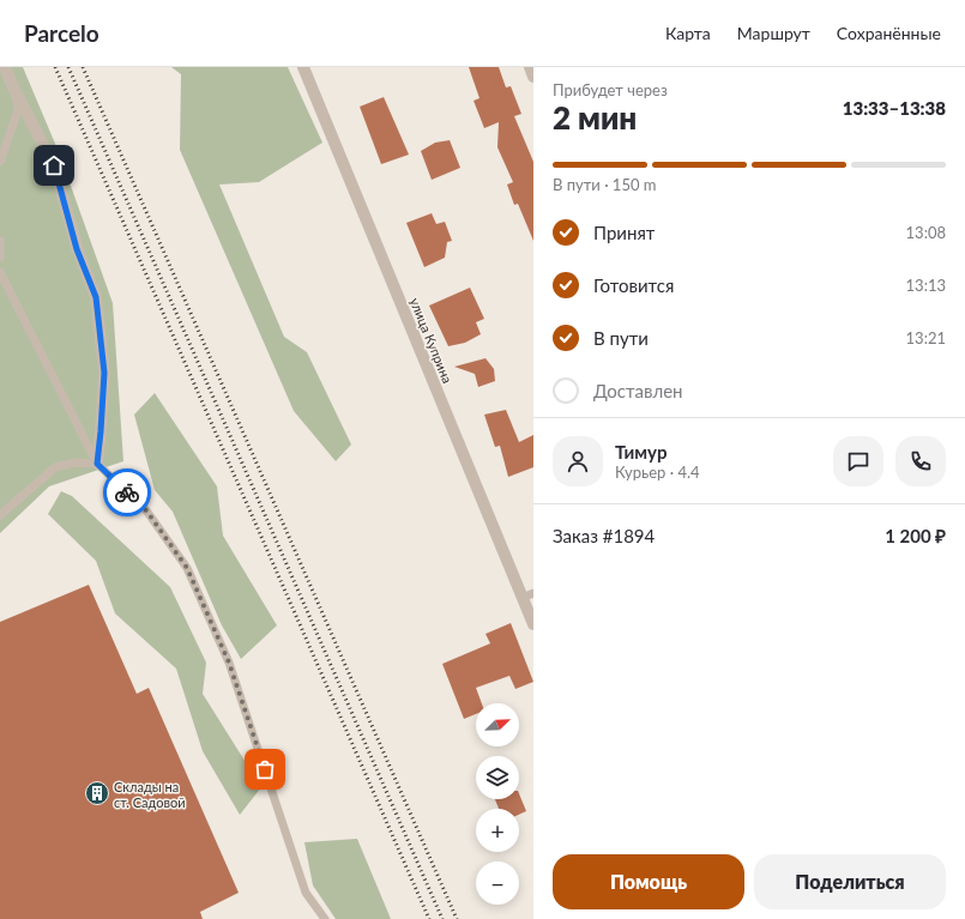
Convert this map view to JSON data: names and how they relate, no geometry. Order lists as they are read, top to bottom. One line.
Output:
{"streets":{"street":["улица Куприна"]},"places":{"building":["Склады на ст. Садовой"]},"north":"top right","page":{"header":"Parcelo","nav":["Карта","Маршрут","Сохранённые"],"heading":["2 мин","Прибудет через","13:33–13:38"],"panel":["Тимур","Курьер · 4.4","Заказ #1894","1 200 ₽"],"bar":"В пути · 150 m","list":[["Принят","13:08"],["Готовится","13:13"],["В пути","13:21"],"Доставлен"],"map_buttons":["+","−"],"buttons":["Помощь","Поделиться"]}}
